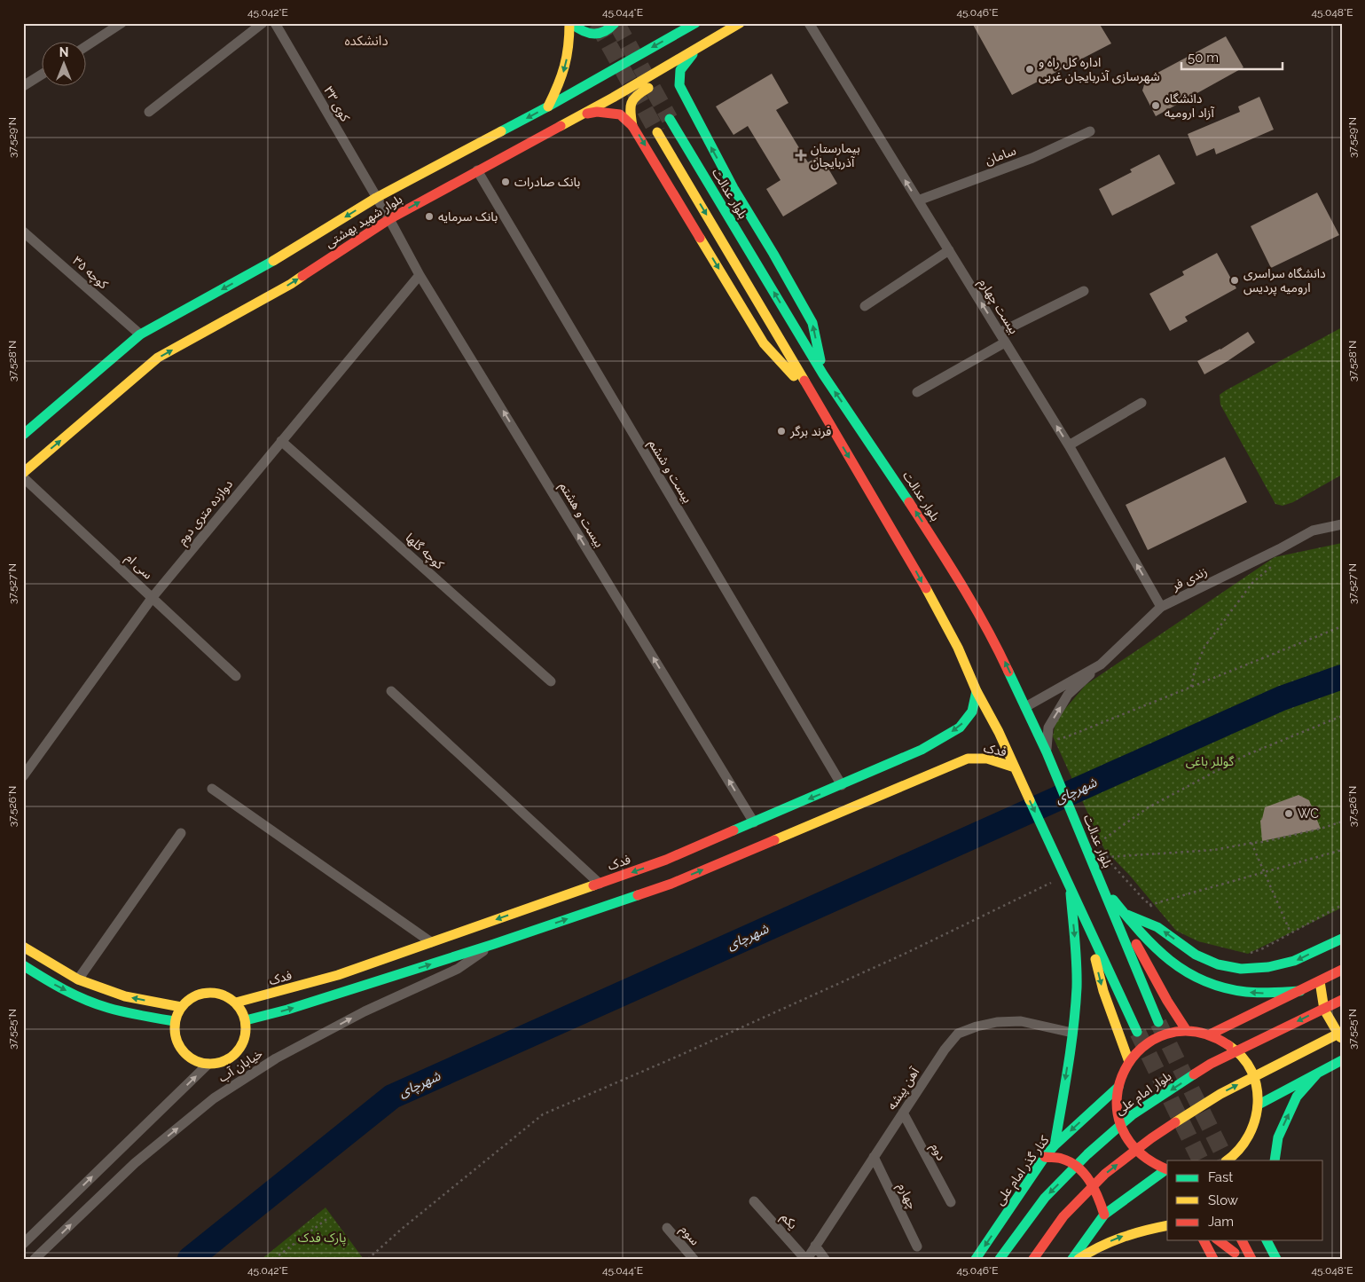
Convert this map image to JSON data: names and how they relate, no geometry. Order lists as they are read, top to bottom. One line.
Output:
{"streets":{"main road":["بلوار عدالت","بلوار شهید بهشتی","فدک","بلوار امام علی","کنار گذر امام علی"],"street":["کوی ۳۳","سامان","کوچه ۳۵","بیست چهارم","بیست و ششم","دوازده متری دوم","بیست و هشتم","کوچه گلها","سی ام","زندی فر","خیابان آب","آهن پیشه","دوم","چهارم","یکم","سوم"]},"crossings":[["کوی ۳۳","بلوار شهید بهشتی"],["کوی ۳۳","بیست و هشتم"],["سامان","بیست چهارم"],["بلوار عدالت","زندی فر"],["بلوار شهید بهشتی","کوچه ۳۵"],["بلوار شهید بهشتی","بیست و ششم"],["بلوار شهید بهشتی","بیست و هشتم"],["بیست چهارم","زندی فر"],["بیست و ششم","فدک"],["دوازده متری دوم","بیست و هشتم"],["دوازده متری دوم","کوچه گلها"],["دوازده متری دوم","سی ام"],["بیست و هشتم","فدک"],["فدک","خیابان آب"],["آهن پیشه","دوم"],["آهن پیشه","چهارم"],["آهن پیشه","یکم"]],"one_way":["بیست چهارم","بیست و هشتم","خیابان آب"],"districts":["دانشکده"],"water":["شهرچای"],"parks":["گوللر باغی","پارک فدک"],"places":{"other":["اداره کل راه و شهرسازی آذربایجان غربی","دانشگاه آزاد ارومیه","بانک صادرات","بانک سرمایه","دانشگاه سراسری ارومیه پردیس","فرند برگر","WC"],"health":["بیمارستان آذربایجان"]},"legend":["Fast","Slow","Jam"],"scale_bar":"50 m","north":"top","coordinates":["45.042°E","45.044°E","45.046°E","45.048°E","37.529°N","37.528°N","37.527°N","37.526°N","37.525°N"]}
